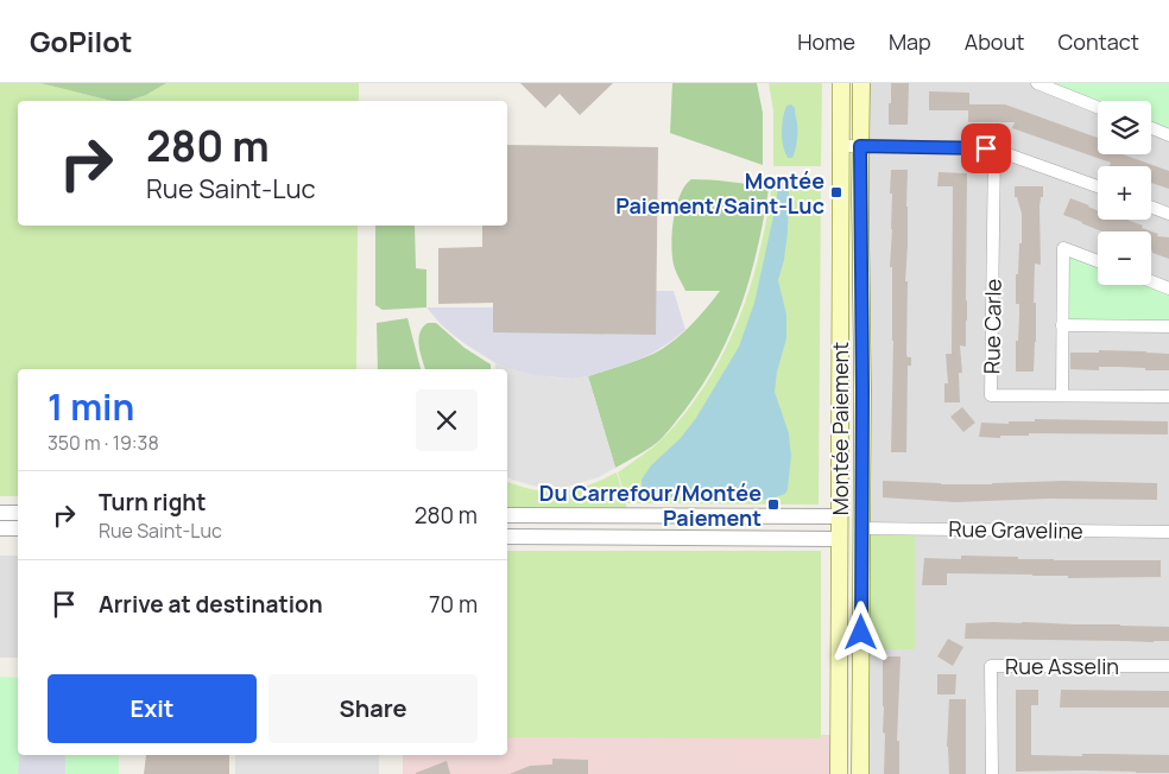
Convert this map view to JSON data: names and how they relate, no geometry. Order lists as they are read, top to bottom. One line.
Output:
{"streets":{"main road":["Montée Paiement"],"street":["Rue Carle","Rue Graveline","Rue Asselin"]},"crossings":[["Montée Paiement","Rue Graveline"]],"places":{"transit":["Montée Paiement/Saint-Luc","Du Carrefour/Montée Paiement"]},"page":{"header":"GoPilot","nav":["Home","Map","About","Contact"],"map_buttons":["+","−"],"turn":["280 m","Rue Saint-Luc"],"heading":["1 min","350 m · 19:38"],"list":[{"name":"Turn right","note":"Rue Saint-Luc","value":"280 m"},{"name":"Arrive at destination","value":"70 m"}],"buttons":["Exit","Share"]}}
